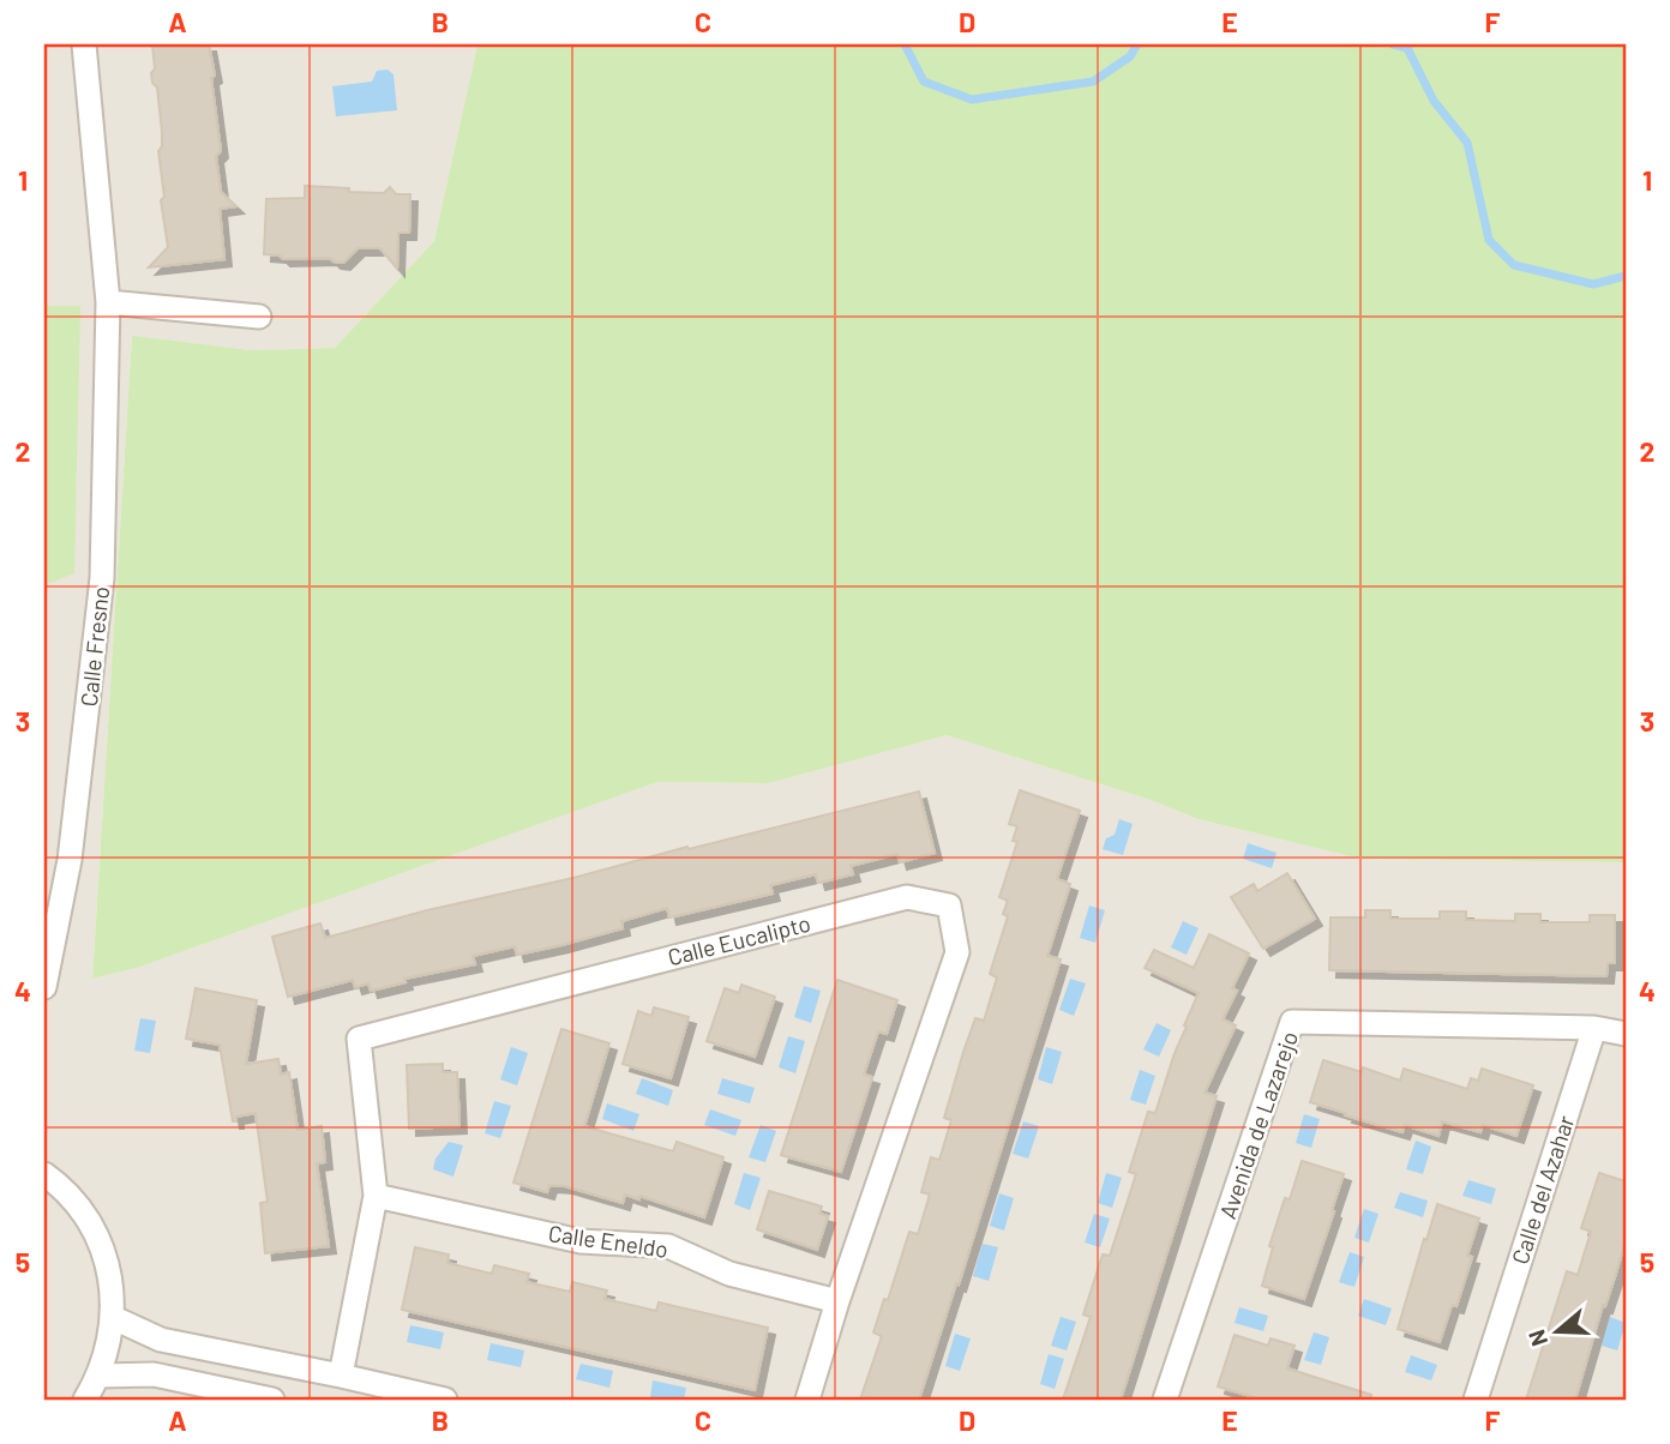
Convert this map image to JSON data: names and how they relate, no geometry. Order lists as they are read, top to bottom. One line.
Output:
{"streets":{"street":["Calle Fresno","Calle Eucalipto","Avenida de Lazarejo","Calle del Azahar","Calle Eneldo"]},"crossings":[["Calle Eucalipto","Calle Eneldo"],["Avenida de Lazarejo","Calle del Azahar"]],"north":"left","grid":{"columns":["A","B","C","D","E","F"],"rows":["1","2","3","4","5"]}}
